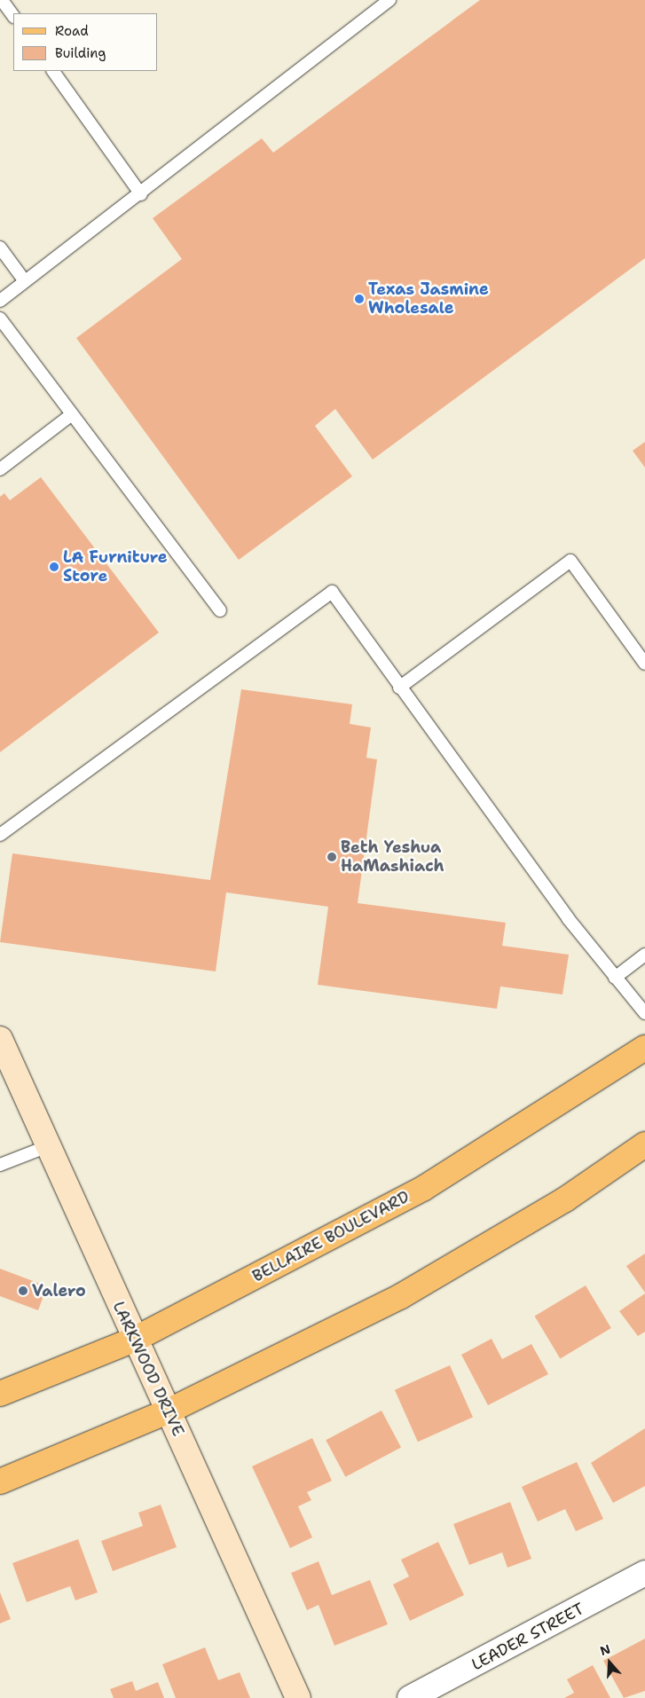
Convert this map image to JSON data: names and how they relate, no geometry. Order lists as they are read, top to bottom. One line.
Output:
{"streets":{"main road":["BELLAIRE BOULEVARD"],"street":["LARKWOOD DRIVE","LEADER STREET"]},"crossings":[["BELLAIRE BOULEVARD","LARKWOOD DRIVE"]],"places":["Texas Jasmine Wholesale","LA Furniture Store","Beth Yeshua HaMashiach","Valero"],"legend":["Road","Building"],"north":"top"}
